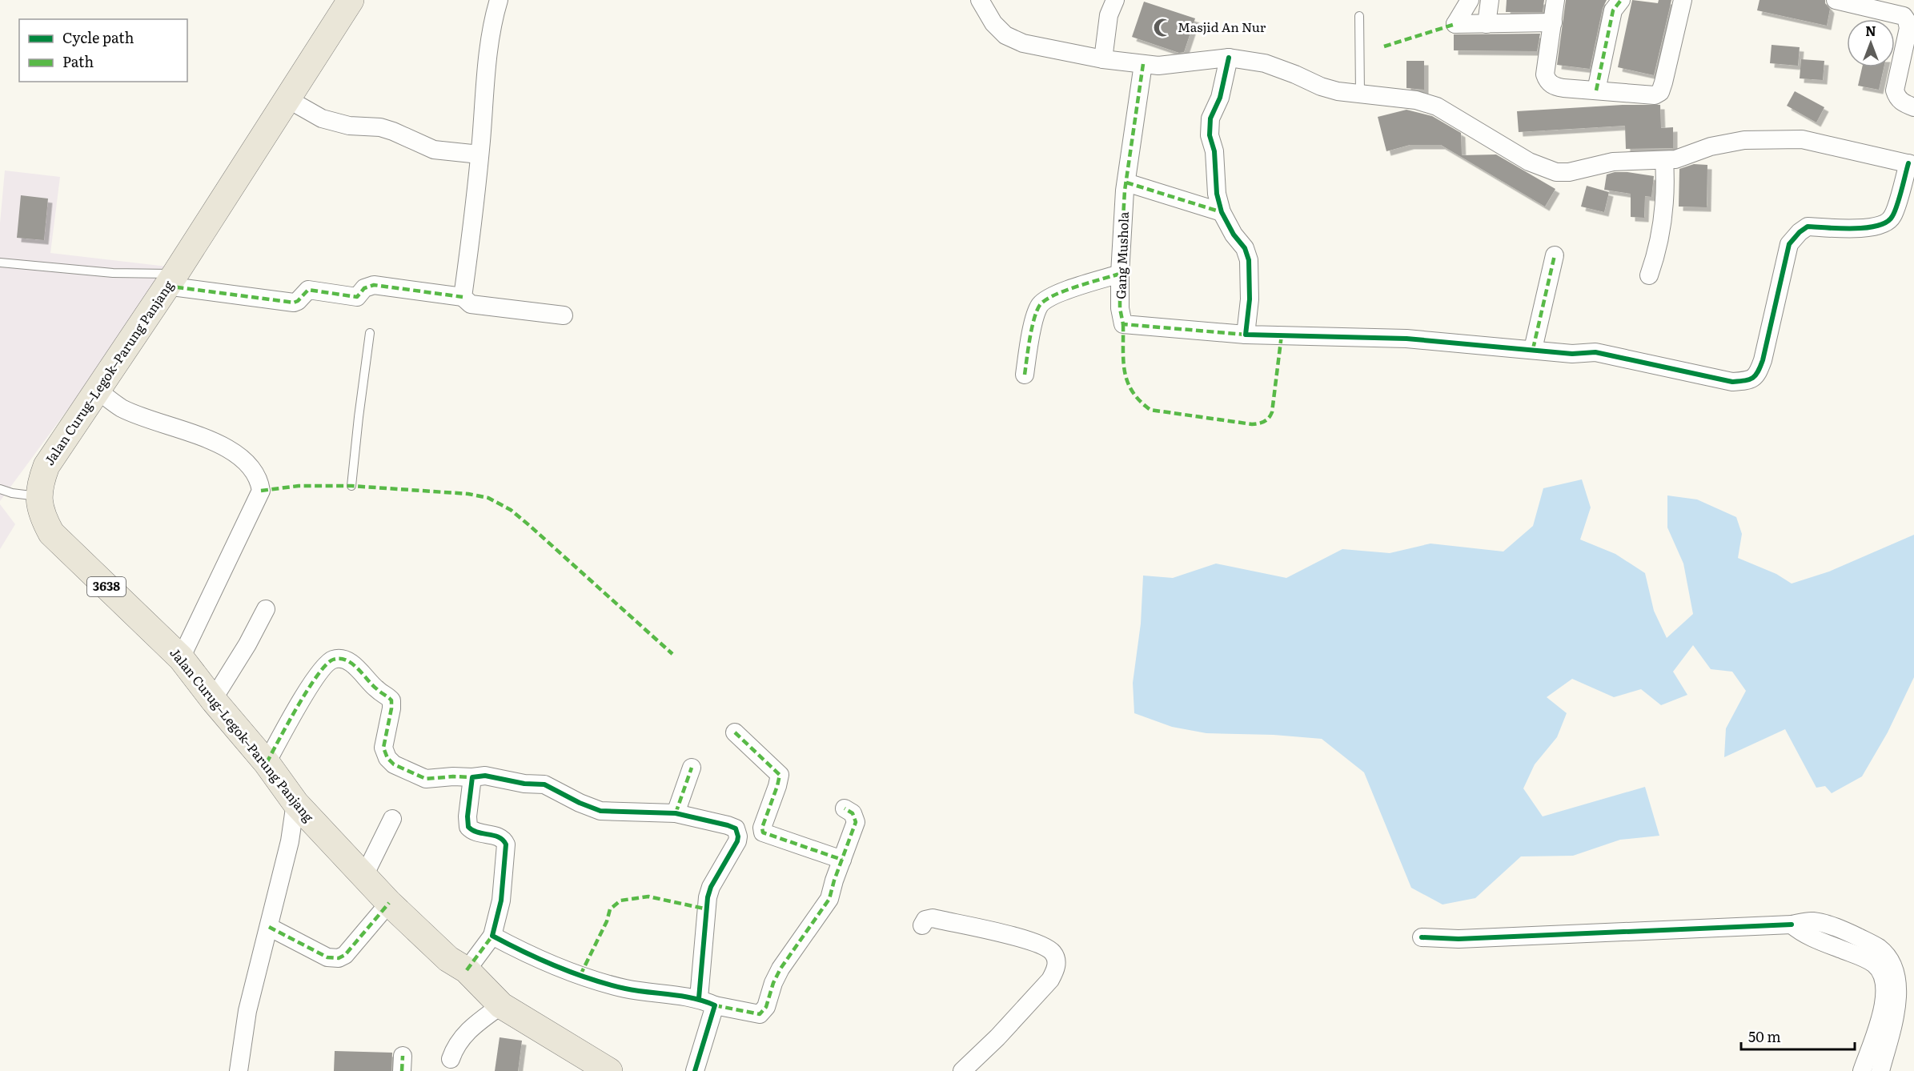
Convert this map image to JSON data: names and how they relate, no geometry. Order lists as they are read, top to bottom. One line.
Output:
{"streets":{"main road":["Jalan Curug–Legok–Parung Panjang","3638"],"street":["Gang Mushola"]},"places":{"mosque":["Masjid An Nur"]},"legend":["Cycle path","Path"],"scale_bar":"50 m","north":"top"}
